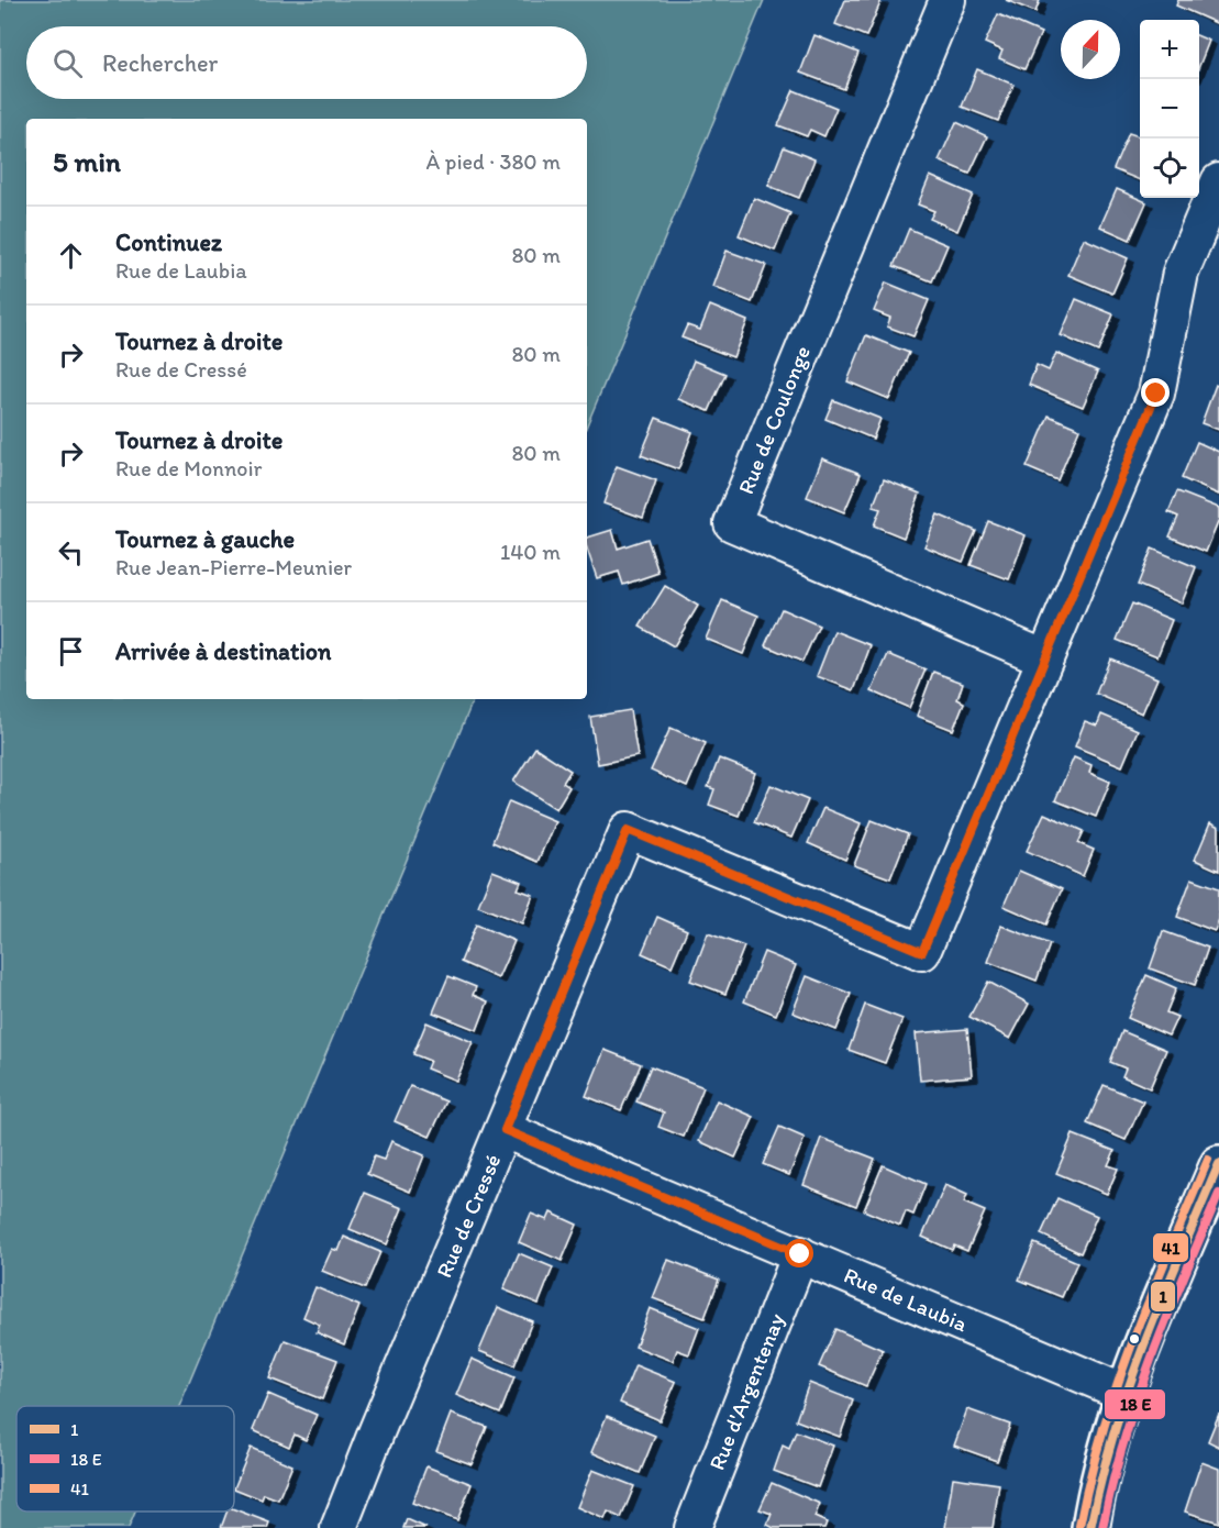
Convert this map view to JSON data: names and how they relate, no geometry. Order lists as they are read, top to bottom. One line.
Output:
{"streets":{"street":["Rue de Coulonge","Rue de Cressé","Rue de Laubia","Rue d'Argentenay"]},"crossings":[["Rue de Coulonge","Rue de Cressé"],["Rue de Cressé","Rue de Laubia"],["Rue de Laubia","Rue d'Argentenay"]],"lines":["transit line 41","transit line 1"],"legend":["1","18 E","41"],"north":"top","page":{"map_buttons":["+","−"],"search":"Rechercher","heading":["5 min","À pied · 380 m"],"list":[["Continuez","Rue de Laubia","80 m"],["Tournez à droite","Rue de Cressé","80 m"],["Tournez à droite","Rue de Monnoir","80 m"],["Tournez à gauche","Rue Jean-Pierre-Meunier","140 m"],"Arrivée à destination"]}}
